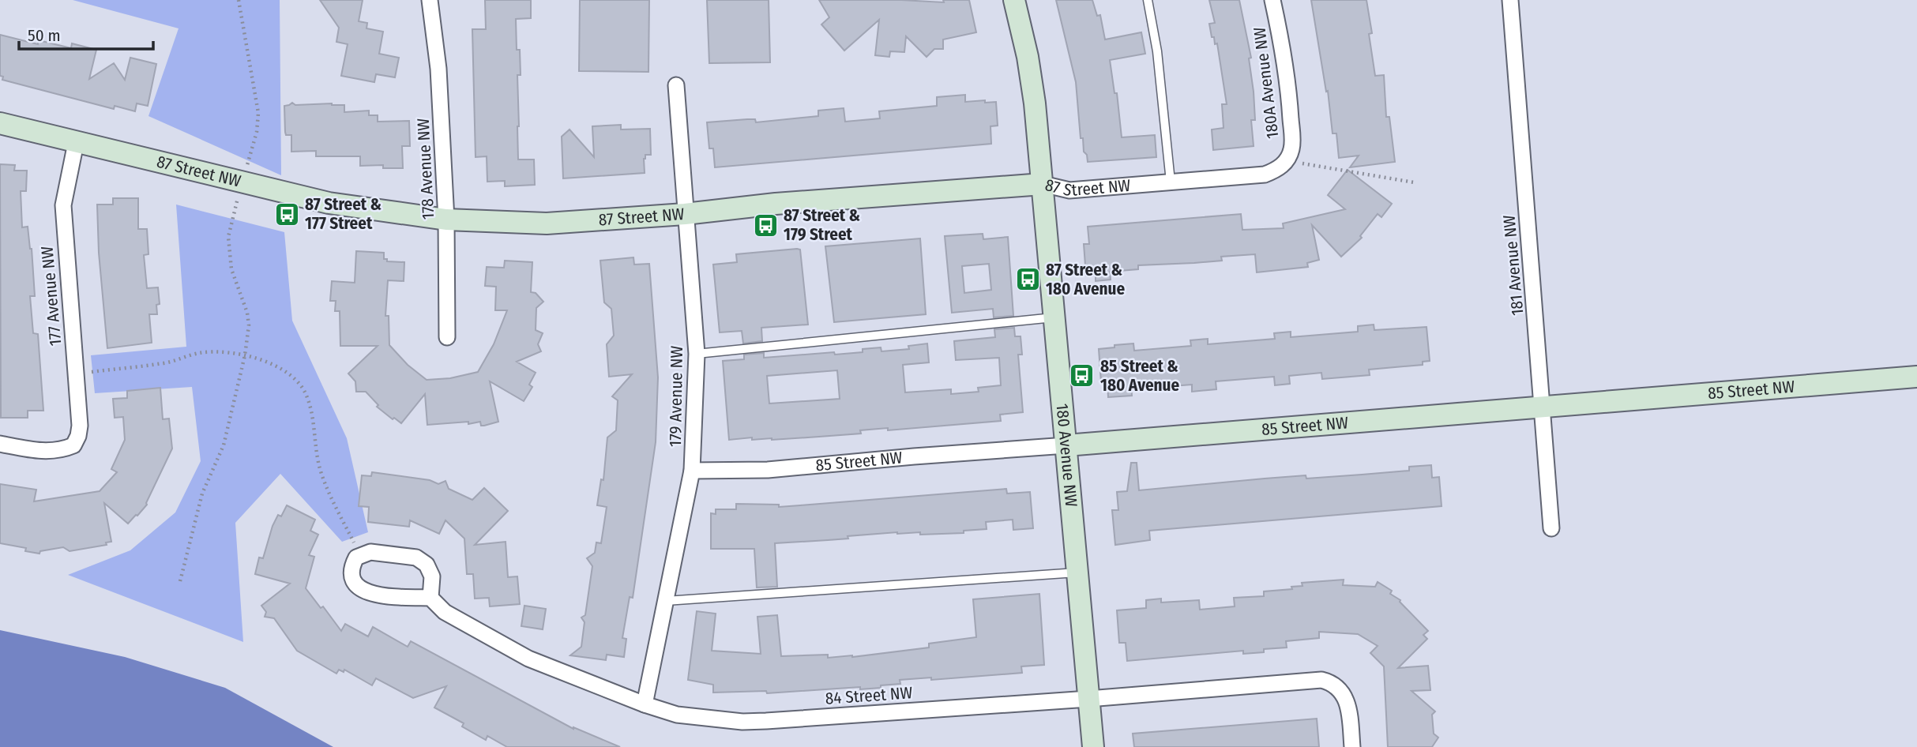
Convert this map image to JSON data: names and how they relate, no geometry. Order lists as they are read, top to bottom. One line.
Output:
{"streets":{"street":["180A Avenue NW","178 Avenue NW","87 Street NW","181 Avenue NW","177 Avenue NW","85 Street NW","179 Avenue NW","180 Avenue NW","84 Street NW"]},"crossings":[["180A Avenue NW","87 Street NW"],["178 Avenue NW","87 Street NW"],["87 Street NW","177 Avenue NW"],["87 Street NW","179 Avenue NW"],["87 Street NW","180 Avenue NW"],["181 Avenue NW","85 Street NW"],["85 Street NW","179 Avenue NW"],["85 Street NW","180 Avenue NW"],["179 Avenue NW","84 Street NW"],["180 Avenue NW","84 Street NW"]],"places":{"bus stop":["87 Street & 177 Street","87 Street & 179 Street","87 Street & 180 Avenue","85 Street & 180 Avenue"]},"scale_bar":"50 m"}
